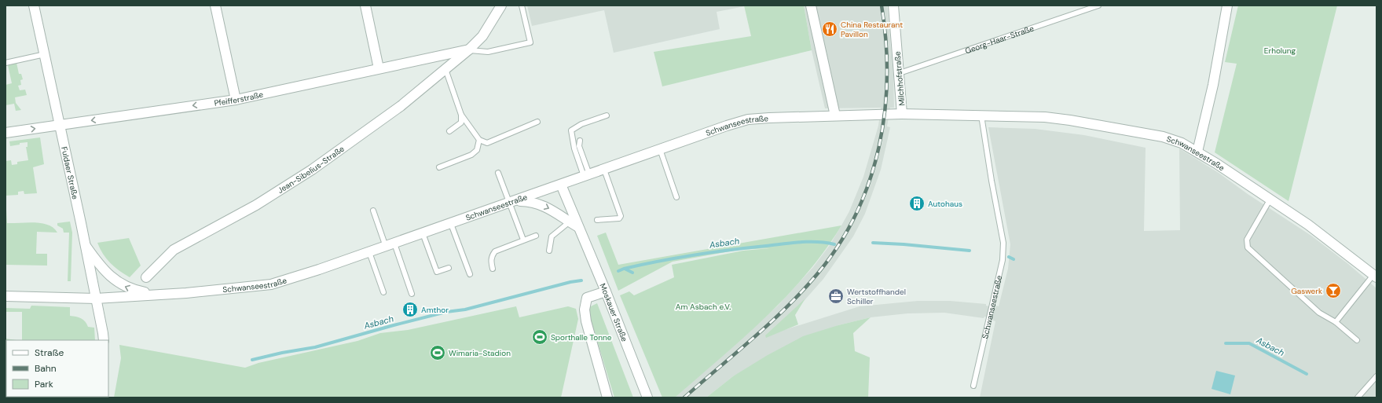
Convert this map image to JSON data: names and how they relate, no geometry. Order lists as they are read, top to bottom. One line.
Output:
{"streets":{"street":["Milchhofstraße","Pfeifferstraße","Schwanseestraße","Jean-Sibelius-Straße","Fuldaer Straße","Moskauer Straße"],"lane":["Georg-Haar-Straße"]},"crossings":[["Georg-Haar-Straße","Milchhofstraße"],["Milchhofstraße","Schwanseestraße"],["Pfeifferstraße","Jean-Sibelius-Straße"],["Pfeifferstraße","Fuldaer Straße"],["Schwanseestraße","Fuldaer Straße"],["Schwanseestraße","Moskauer Straße"]],"water":["Asbach"],"parks":["Erholung","Am Asbach e.V."],"places":{"restaurant":["China Restaurant Pavillon"],"building":["Autohaus","Amthor"],"bar":["Gaswerk"],"office":["Wertstoffhandel Schiller"],"sports":["Sporthalle Tonne","Wimaria-Stadion"]},"legend":["Straße","Bahn","Park"]}
